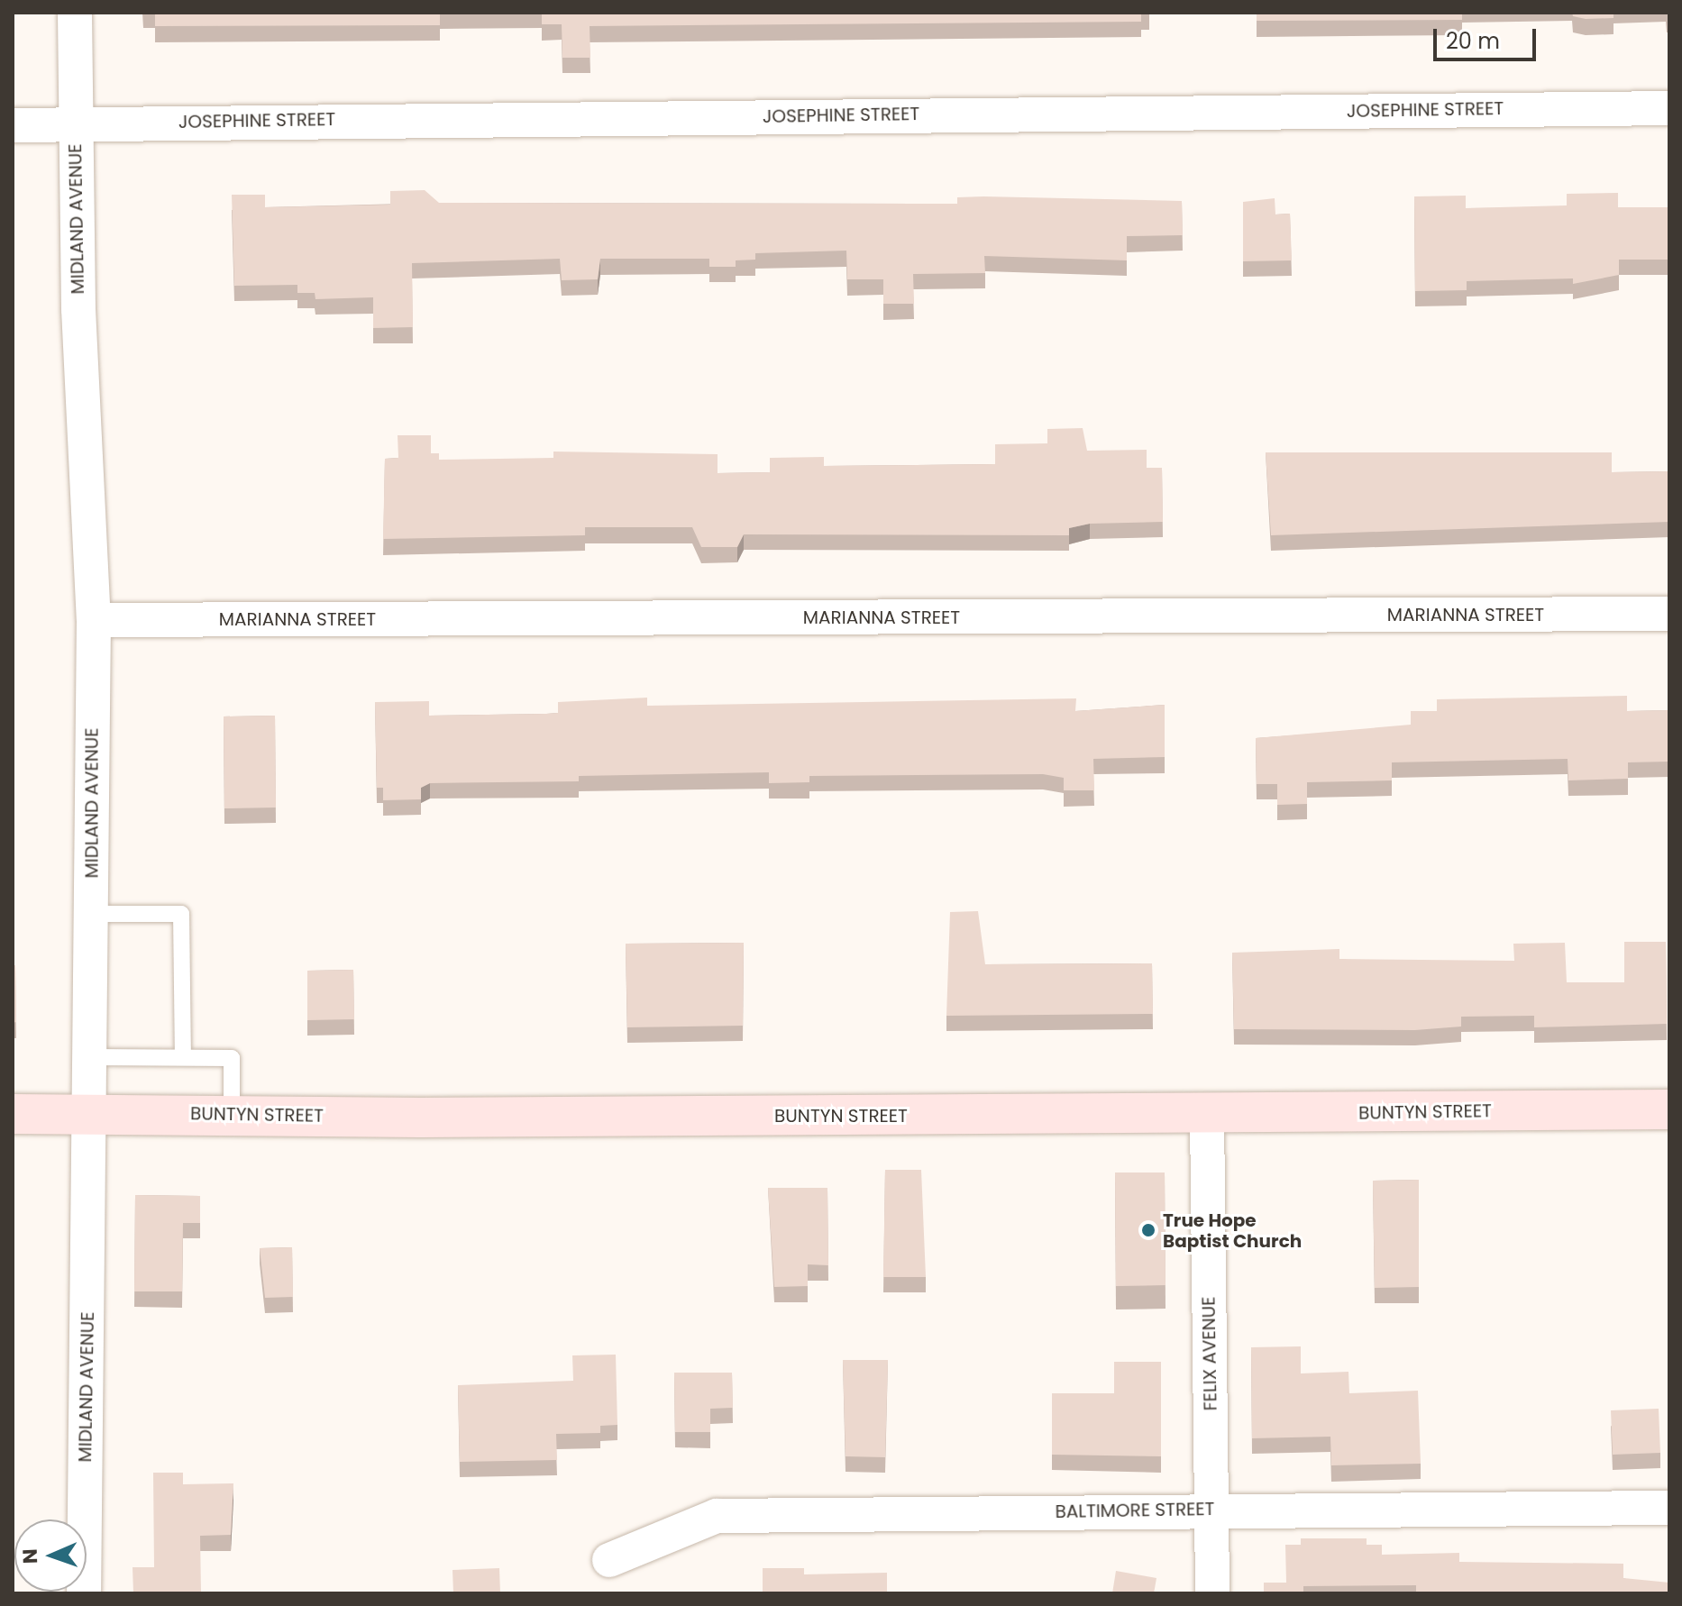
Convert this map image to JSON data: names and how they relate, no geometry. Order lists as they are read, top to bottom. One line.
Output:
{"streets":{"street":["JOSEPHINE STREET","MIDLAND AVENUE","MARIANNA STREET","BUNTYN STREET","FELIX AVENUE","BALTIMORE STREET"]},"crossings":[["JOSEPHINE STREET","MIDLAND AVENUE"],["MIDLAND AVENUE","MARIANNA STREET"],["MIDLAND AVENUE","BUNTYN STREET"],["BUNTYN STREET","FELIX AVENUE"],["FELIX AVENUE","BALTIMORE STREET"]],"places":["True Hope Baptist Church"],"scale_bar":"20 m","north":"left"}
